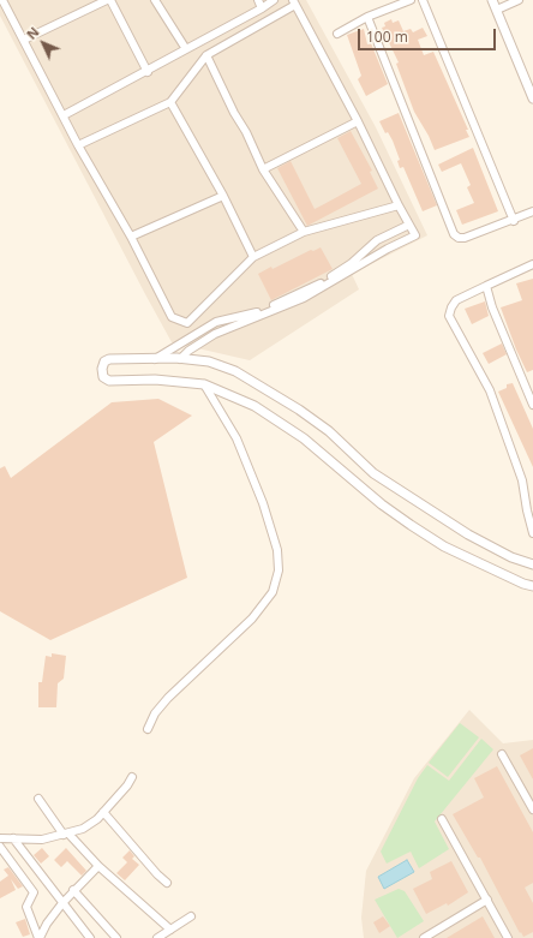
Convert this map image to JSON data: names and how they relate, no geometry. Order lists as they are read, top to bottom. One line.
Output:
{"scale_bar":"100 m","north":"top left"}
